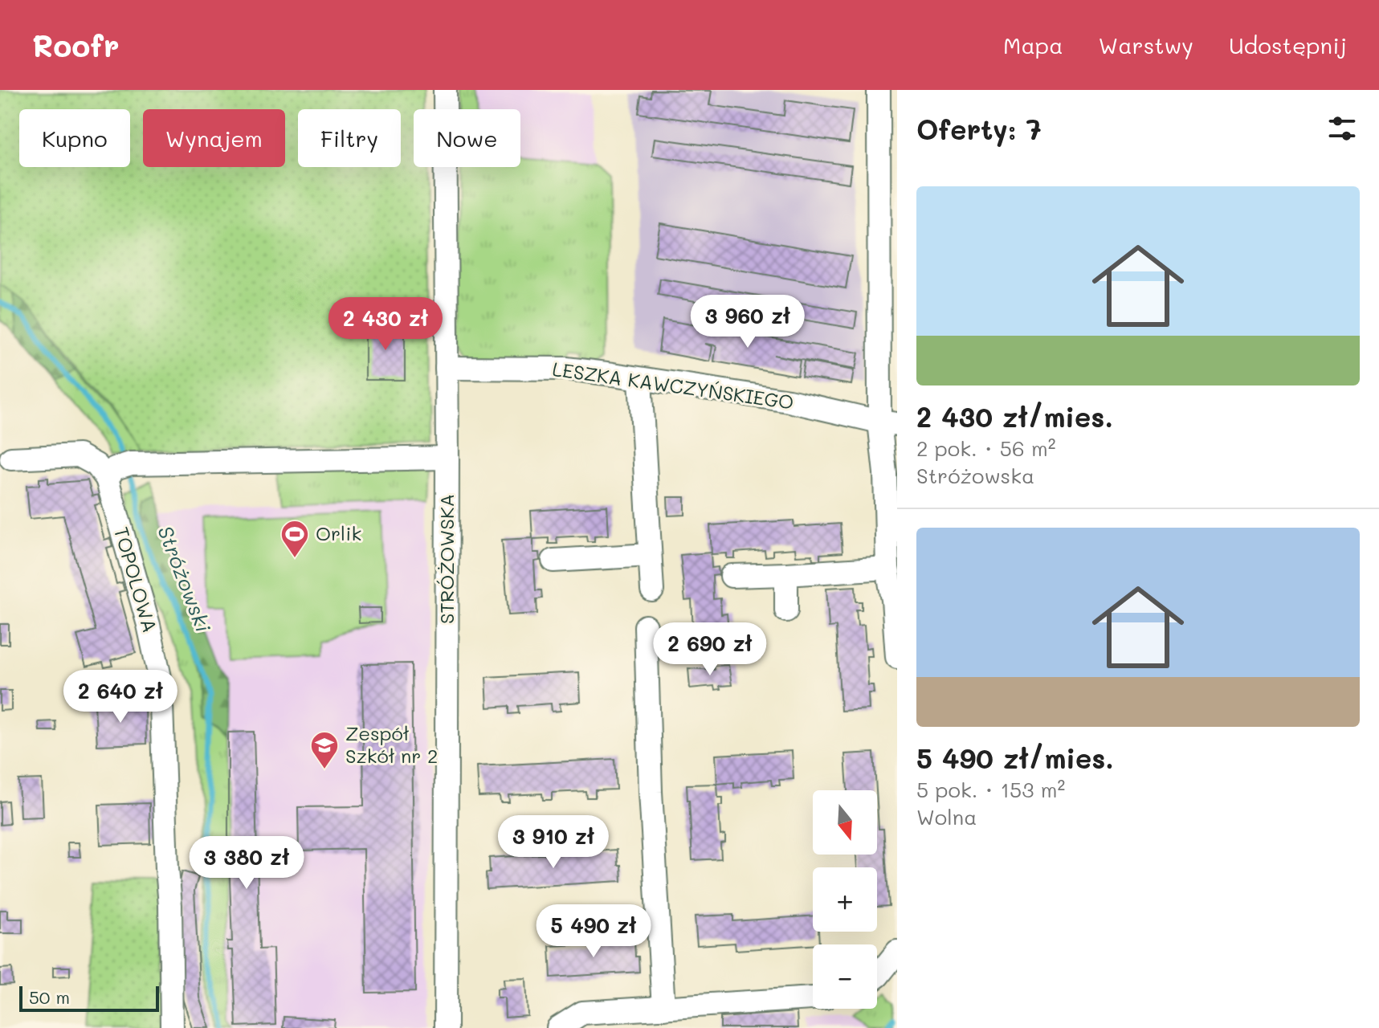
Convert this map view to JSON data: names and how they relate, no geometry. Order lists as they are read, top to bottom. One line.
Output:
{"streets":{"street":["LESZKA KAWCZYŃSKIEGO","STRÓŻOWSKA","TOPOLOWA"]},"crossings":[["LESZKA KAWCZYŃSKIEGO","STRÓŻOWSKA"]],"water":["Stróżowski"],"places":{"sports":["Orlik"],"school or university":["Zespół Szkół nr 2"]},"scale_bar":"50 m","north":"bottom","page":{"header":"Roofr","nav":["Mapa","Warstwy","Udostępnij"],"heading":"Oferty: 7","chip":["Kupno","Wynajem","Filtry","Nowe"],"list":[{"name":"2 430 zł/mies.","note":"2 pok. · 56 m² · Stróżowska"},{"name":"5 490 zł/mies.","note":"5 pok. · 153 m² · Wolna"}],"price":["3 960 zł","2 430 zł","2 690 zł","2 640 zł","3 910 zł","3 380 zł","5 490 zł"],"map_buttons":["+","−"],"scale":"50 m"}}
